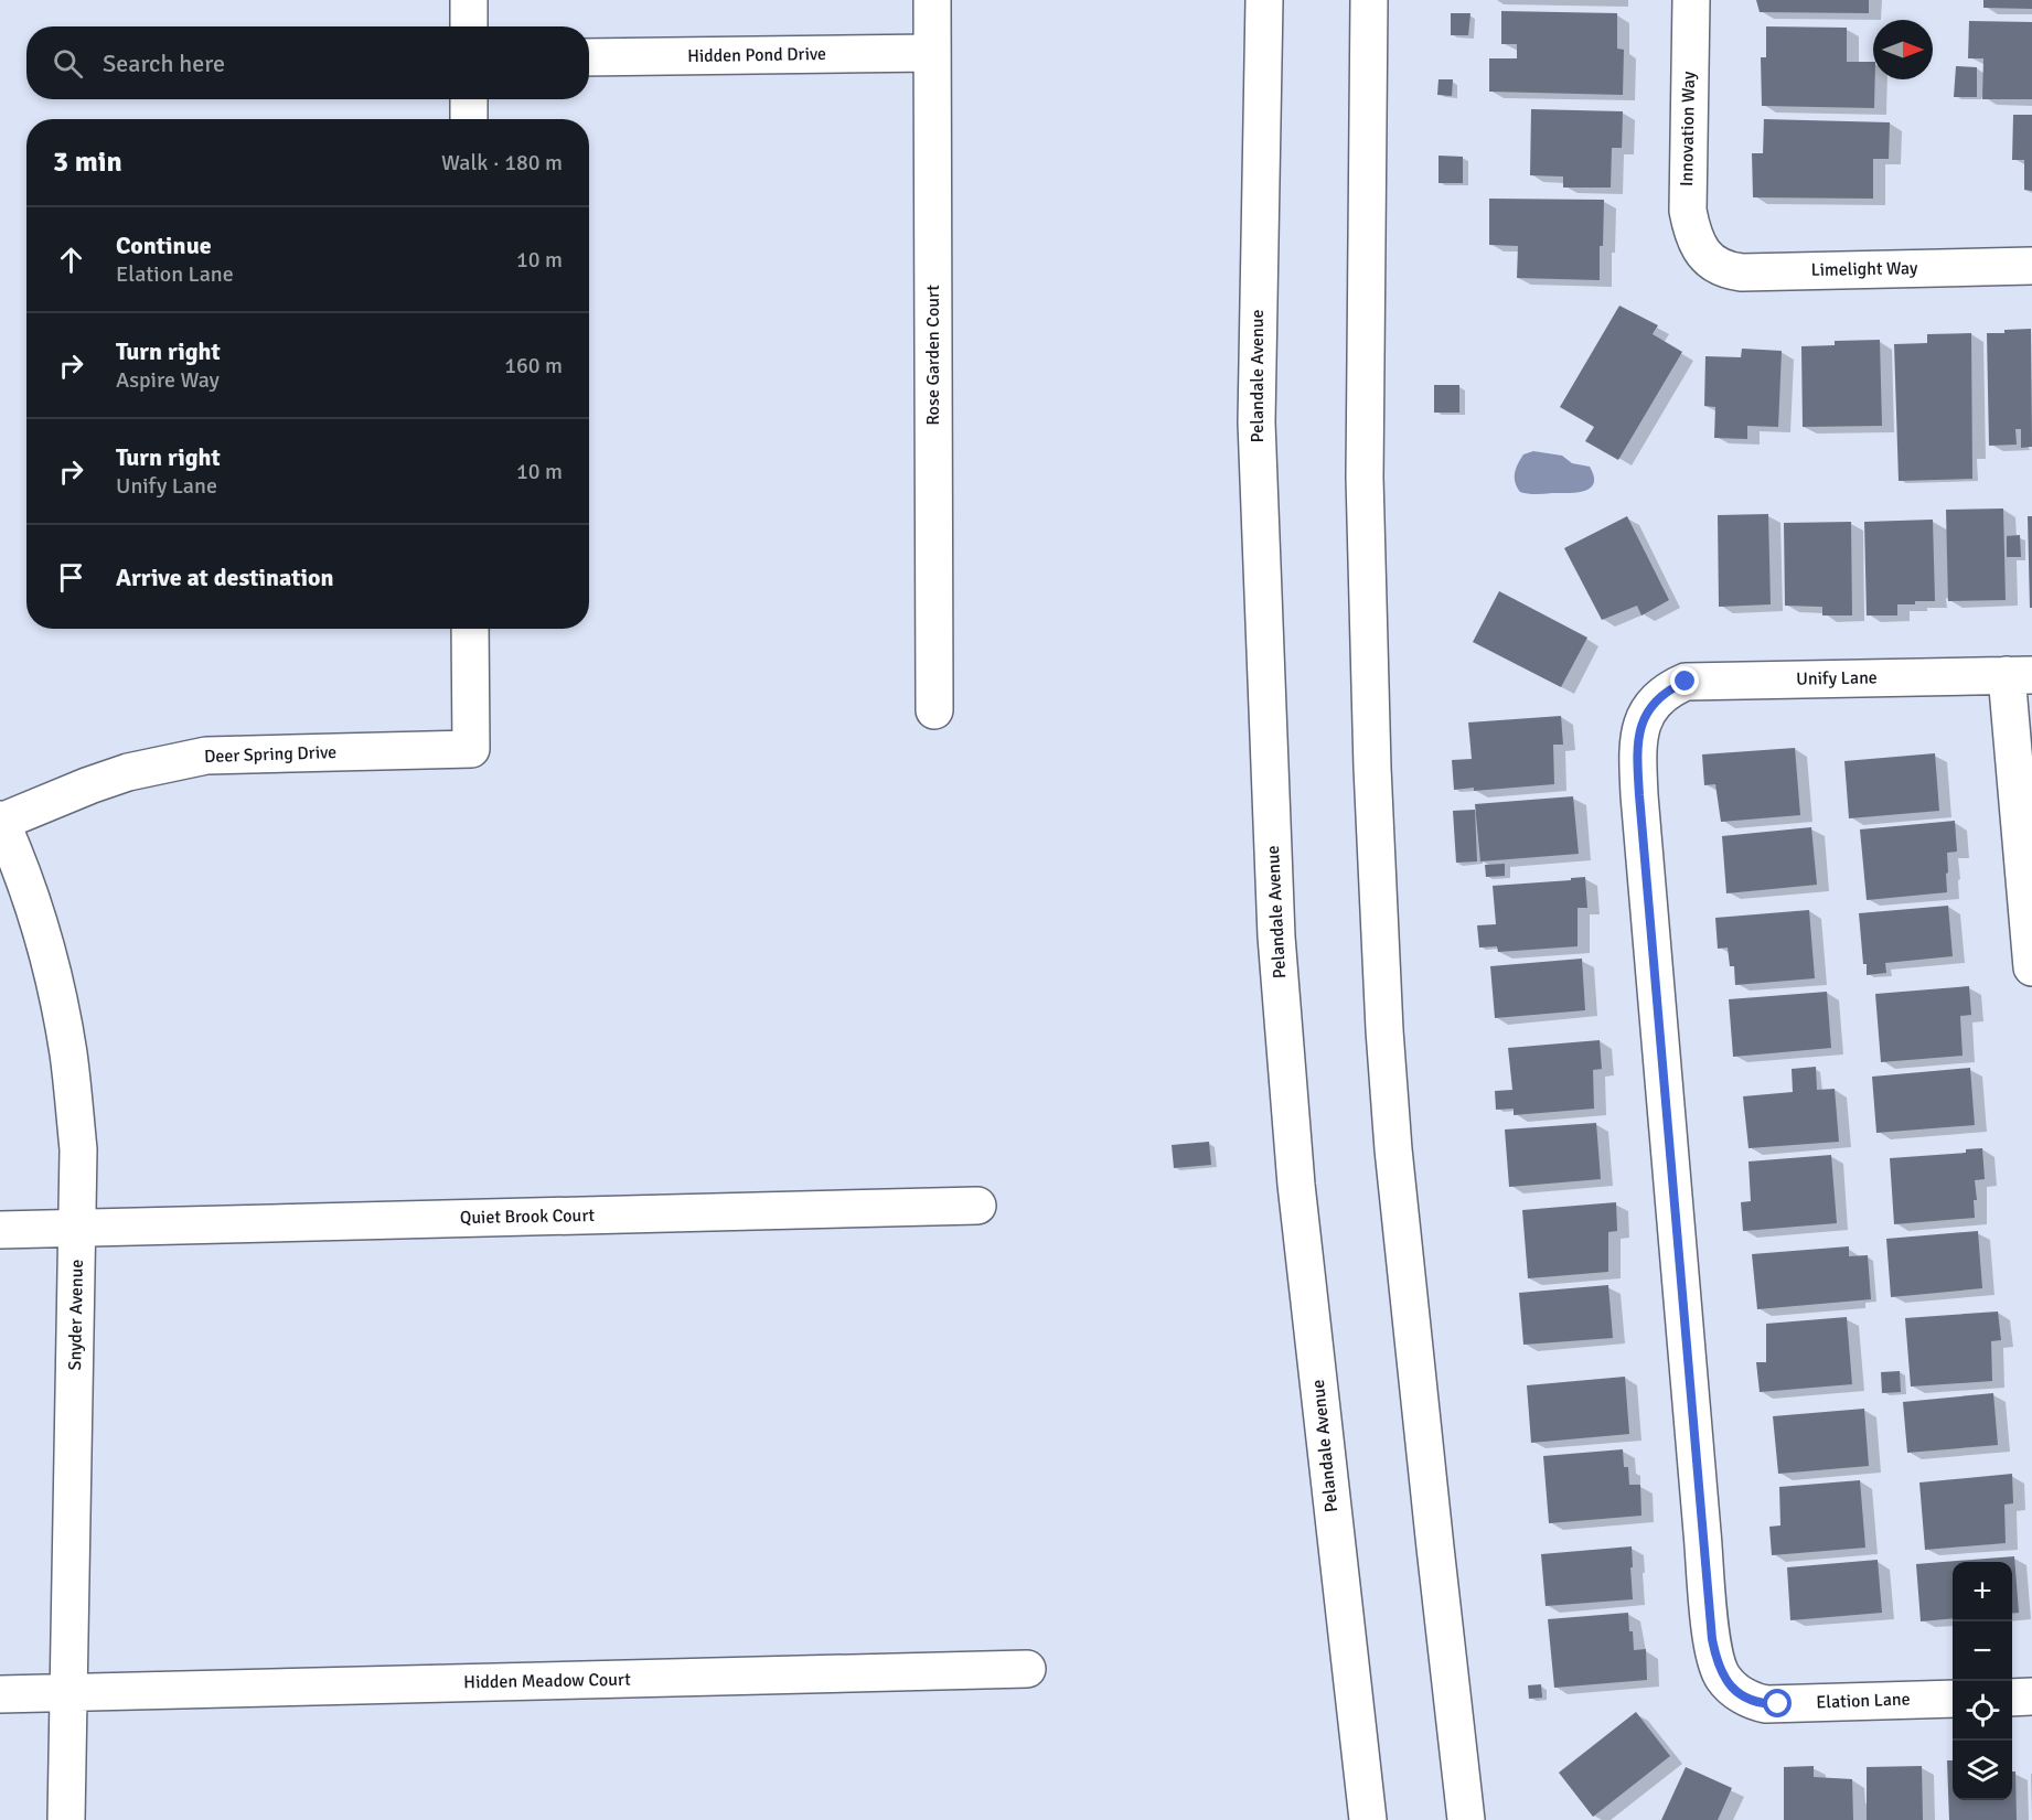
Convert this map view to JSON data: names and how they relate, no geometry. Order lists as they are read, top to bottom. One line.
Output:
{"streets":{"street":["Hidden Pond Drive","Innovation Way","Limelight Way","Rose Garden Court","Pelandale Avenue","Unify Lane","Deer Spring Drive","Quiet Brook Court","Snyder Avenue","Hidden Meadow Court","Elation Lane"]},"crossings":[["Hidden Pond Drive","Rose Garden Court"],["Innovation Way","Limelight Way"],["Unify Lane","Elation Lane"],["Deer Spring Drive","Snyder Avenue"],["Quiet Brook Court","Snyder Avenue"],["Snyder Avenue","Hidden Meadow Court"]],"north":"right","page":{"search":"Search here","heading":["3 min","Walk · 180 m"],"list":[["Continue","Elation Lane","10 m"],["Turn right","Aspire Way","160 m"],["Turn right","Unify Lane","10 m"],"Arrive at destination"],"map_buttons":["+","−"]}}
